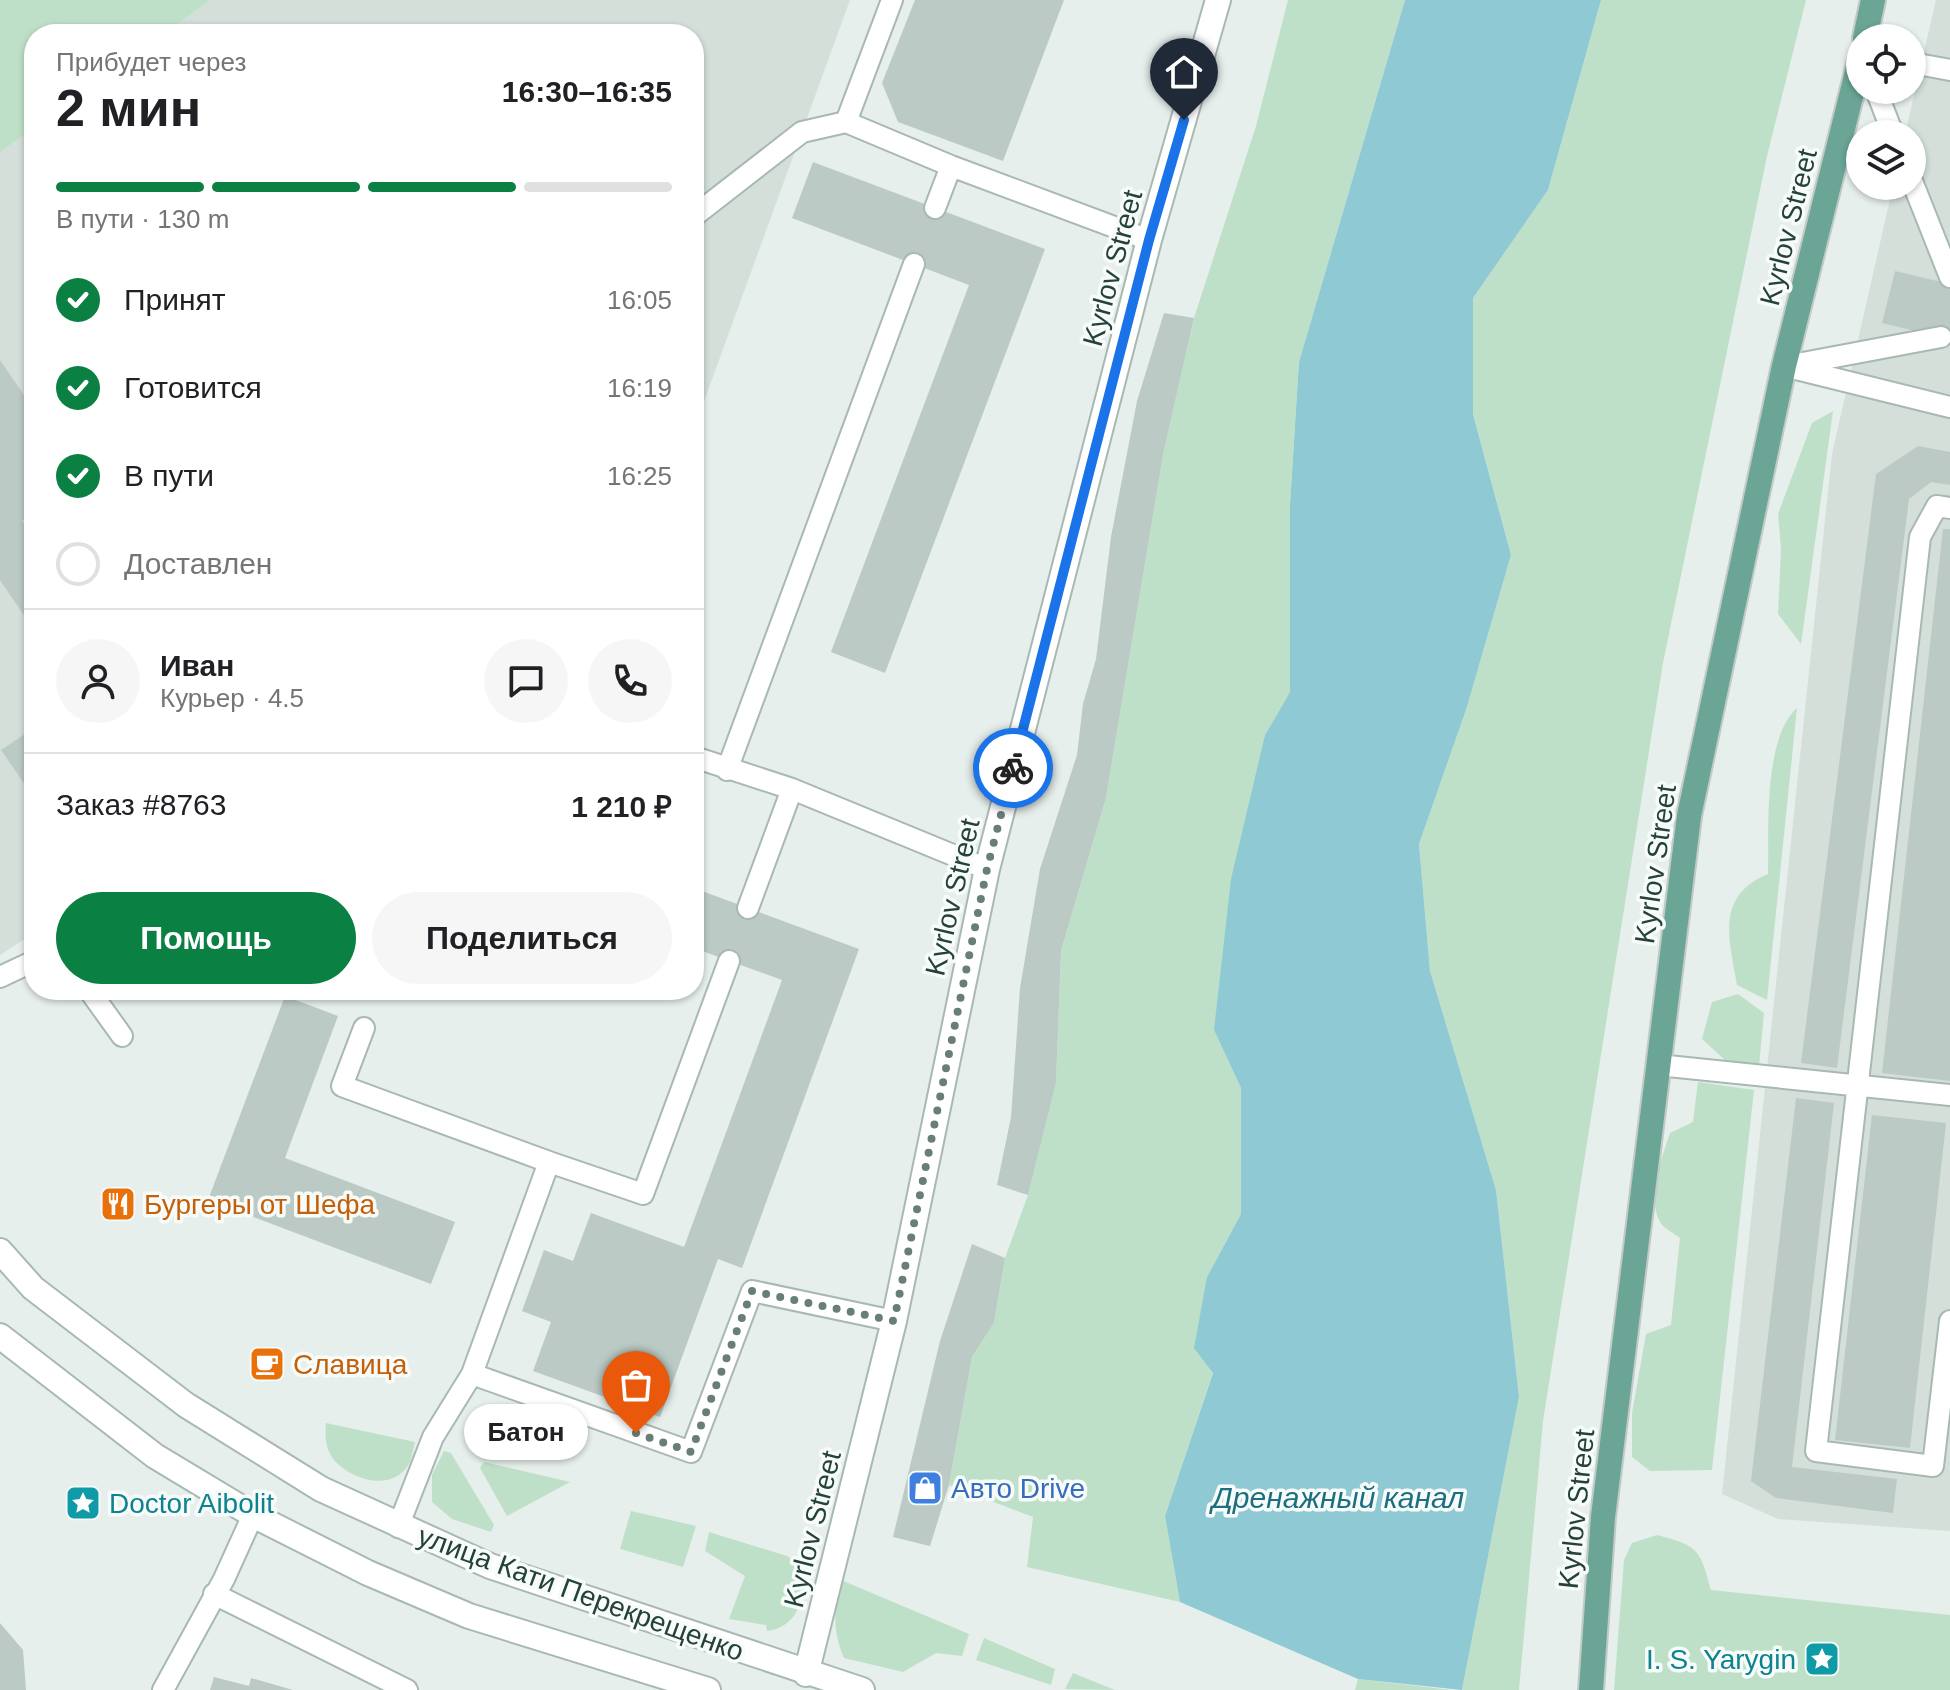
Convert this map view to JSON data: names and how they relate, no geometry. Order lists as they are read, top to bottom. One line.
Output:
{"streets":{"main road":["Kyrlov Street"],"street":["улица Кати Перекрещенко"]},"crossings":[["Kyrlov Street","улица Кати Перекрещенко"]],"water":["Дренажный канал"],"places":{"restaurant":["Бургеры от Шефа"],"cafe":["Славица"],"other":["Батон"],"shop":["Авто Drive"],"place":["Doctor Aibolit","I. S. Yarygin"]},"page":{"heading":["2 мин","Прибудет через","16:30–16:35"],"panel":["Иван","Курьер · 4.5","Заказ #8763","1 210 ₽"],"bar":"В пути · 130 m","list":[["Принят","16:05"],["Готовится","16:19"],["В пути","16:25"],"Доставлен"],"buttons":["Помощь","Поделиться"],"bubble":"Батон"}}
